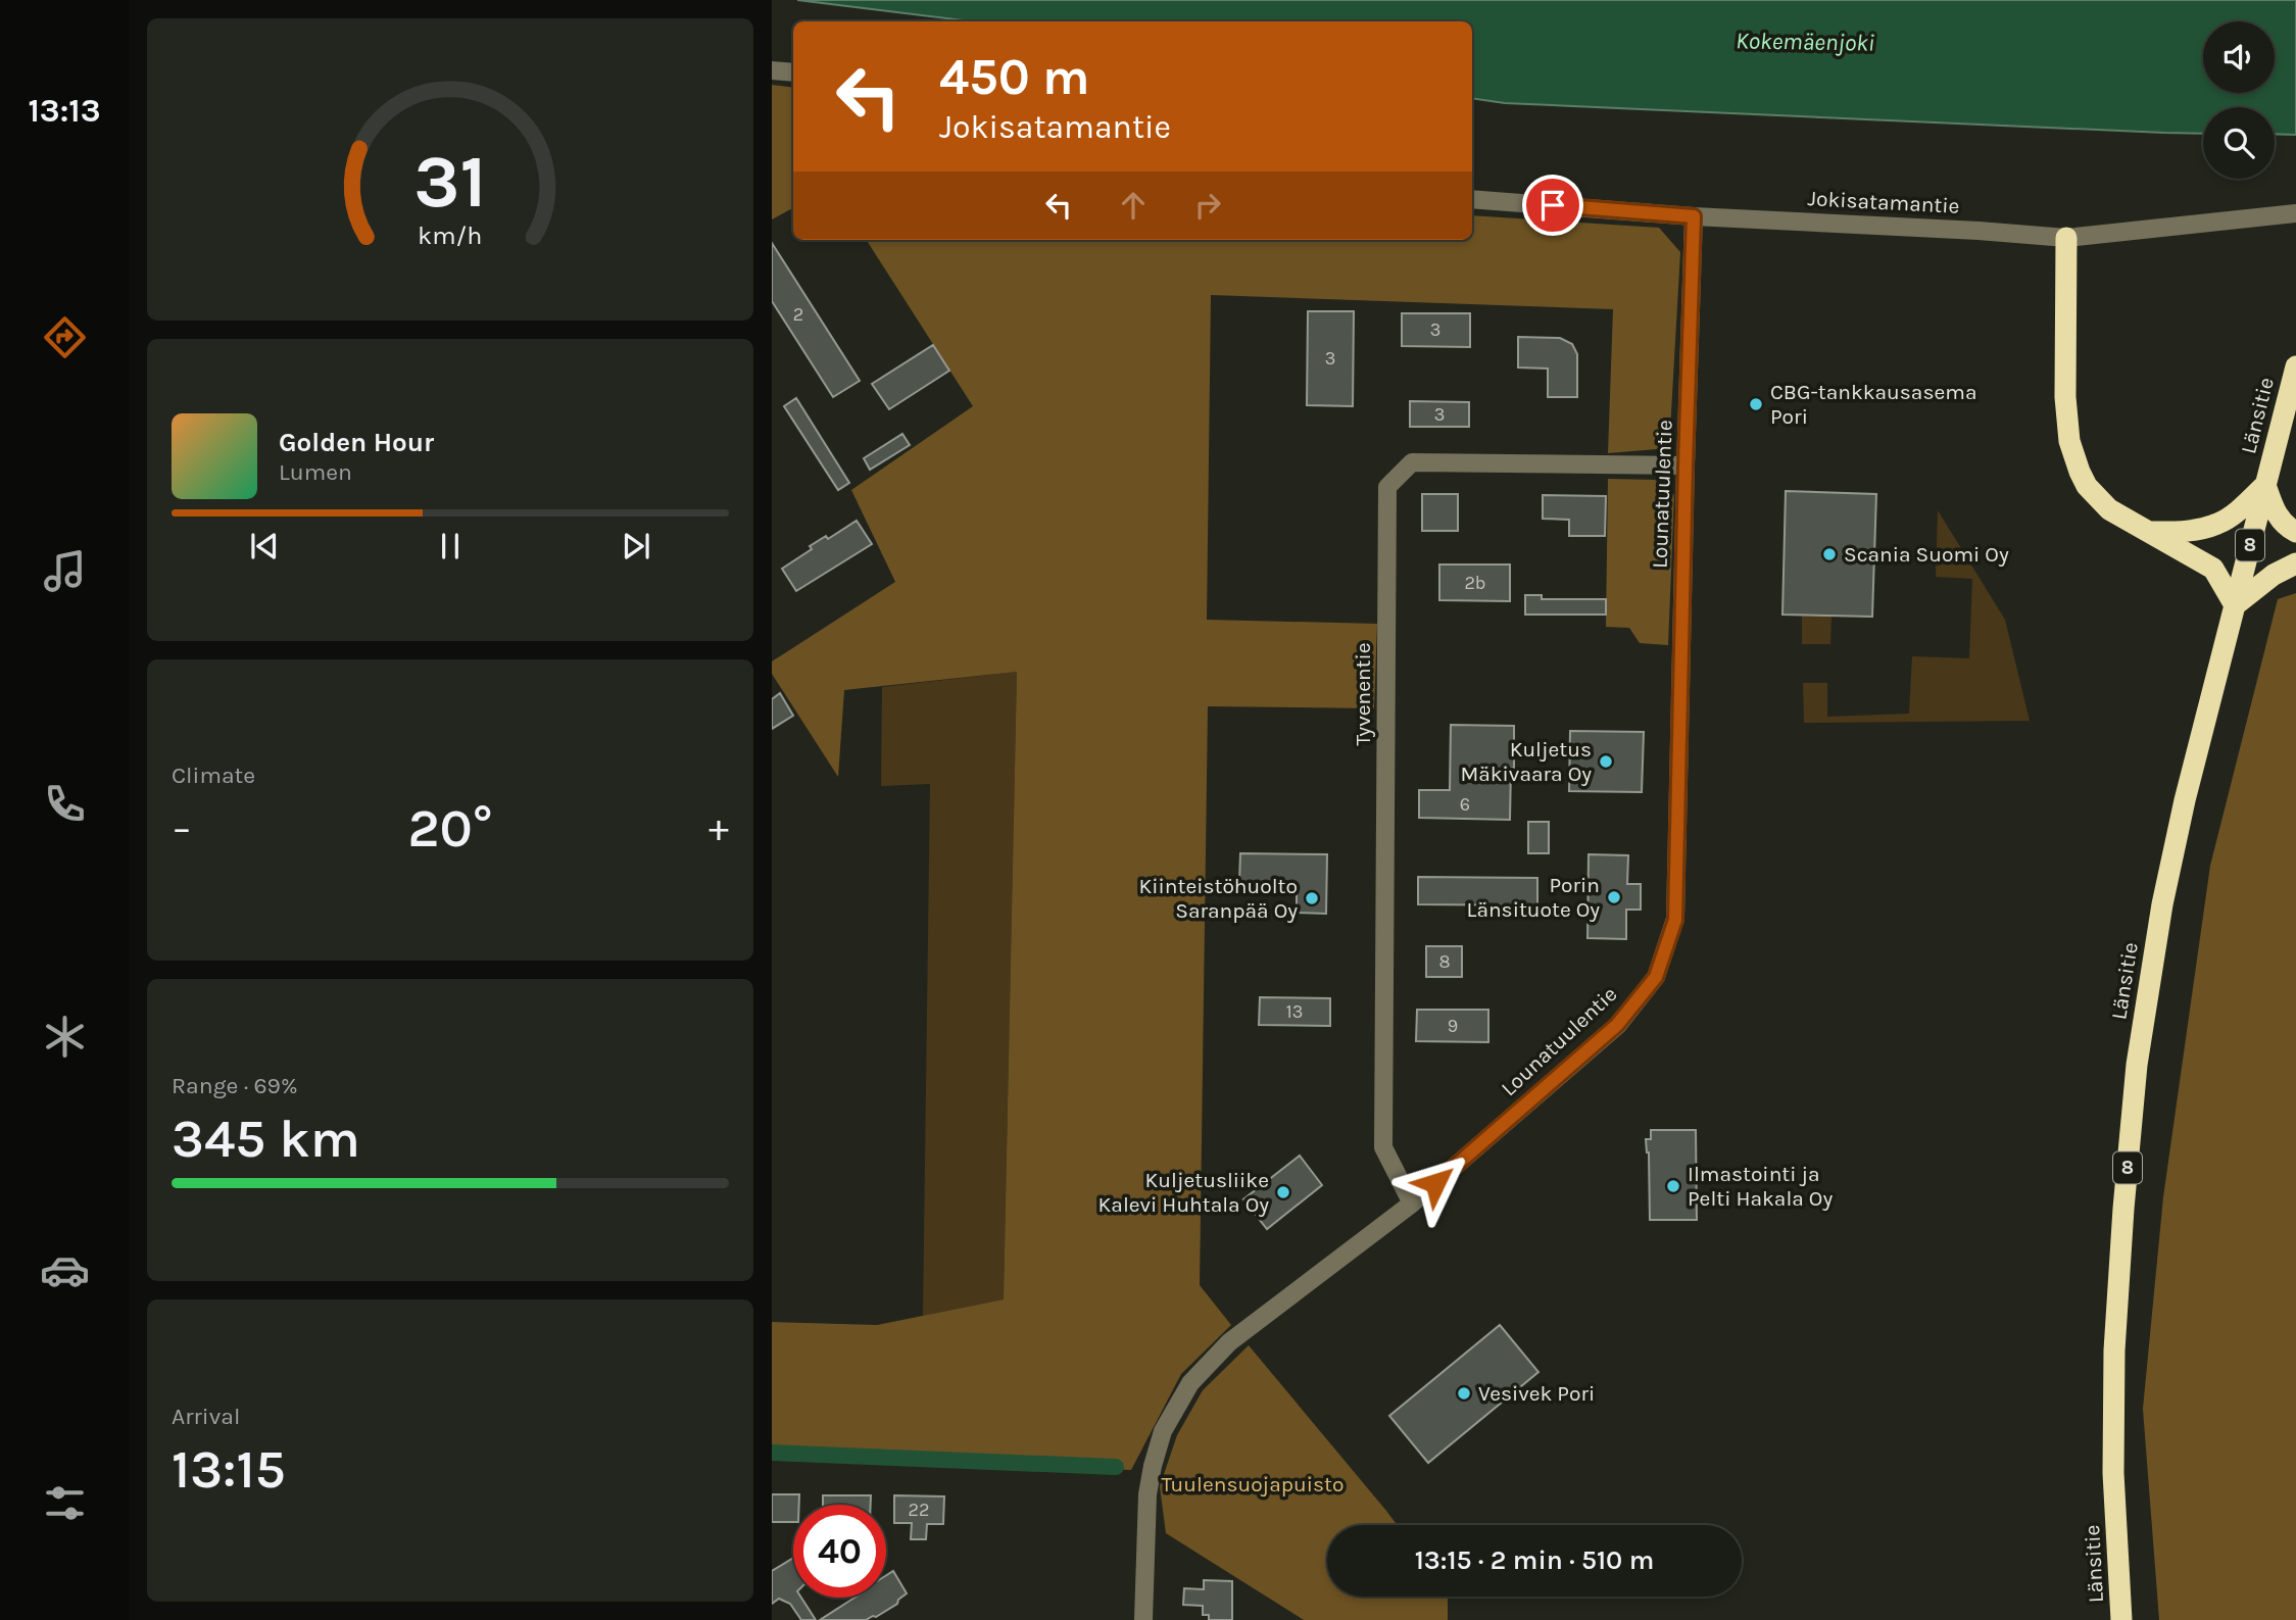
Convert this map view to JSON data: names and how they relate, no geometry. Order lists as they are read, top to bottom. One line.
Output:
{"streets":{"highway":["Länsitie","8"],"street":["Jokisatamantie","Lounatuulentie","Tyvenentie"]},"crossings":[["Jokisatamantie","Lounatuulentie"],["Lounatuulentie","Tyvenentie"]],"water":["Kokemäenjoki"],"parks":["Tuulensuojapuisto"],"places":["CBG-tankkausasema Pori","Scania Suomi Oy","Kuljetus Mäkivaara Oy","Porin Länsituote Oy","Kiinteistöhuolto Saranpää Oy","Ilmastointi ja Pelti Hakala Oy","Kuljetusliike Kalevi Huhtala Oy","Vesivek Pori"],"house_numbers":["2","3","3","3","2b","6","8","13","9","22"],"page":{"tabs":"13:13","turn":["450 m","Jokisatamantie"],"song":["Golden Hour","Lumen"],"tile":["Climate",["Range · 69%","345 km"],["Arrival","13:15"]],"heat":["−","20°","+"],"limit":"40","trip":"13:15 · 2 min · 510 m","gauge":["31","km/h"]}}
